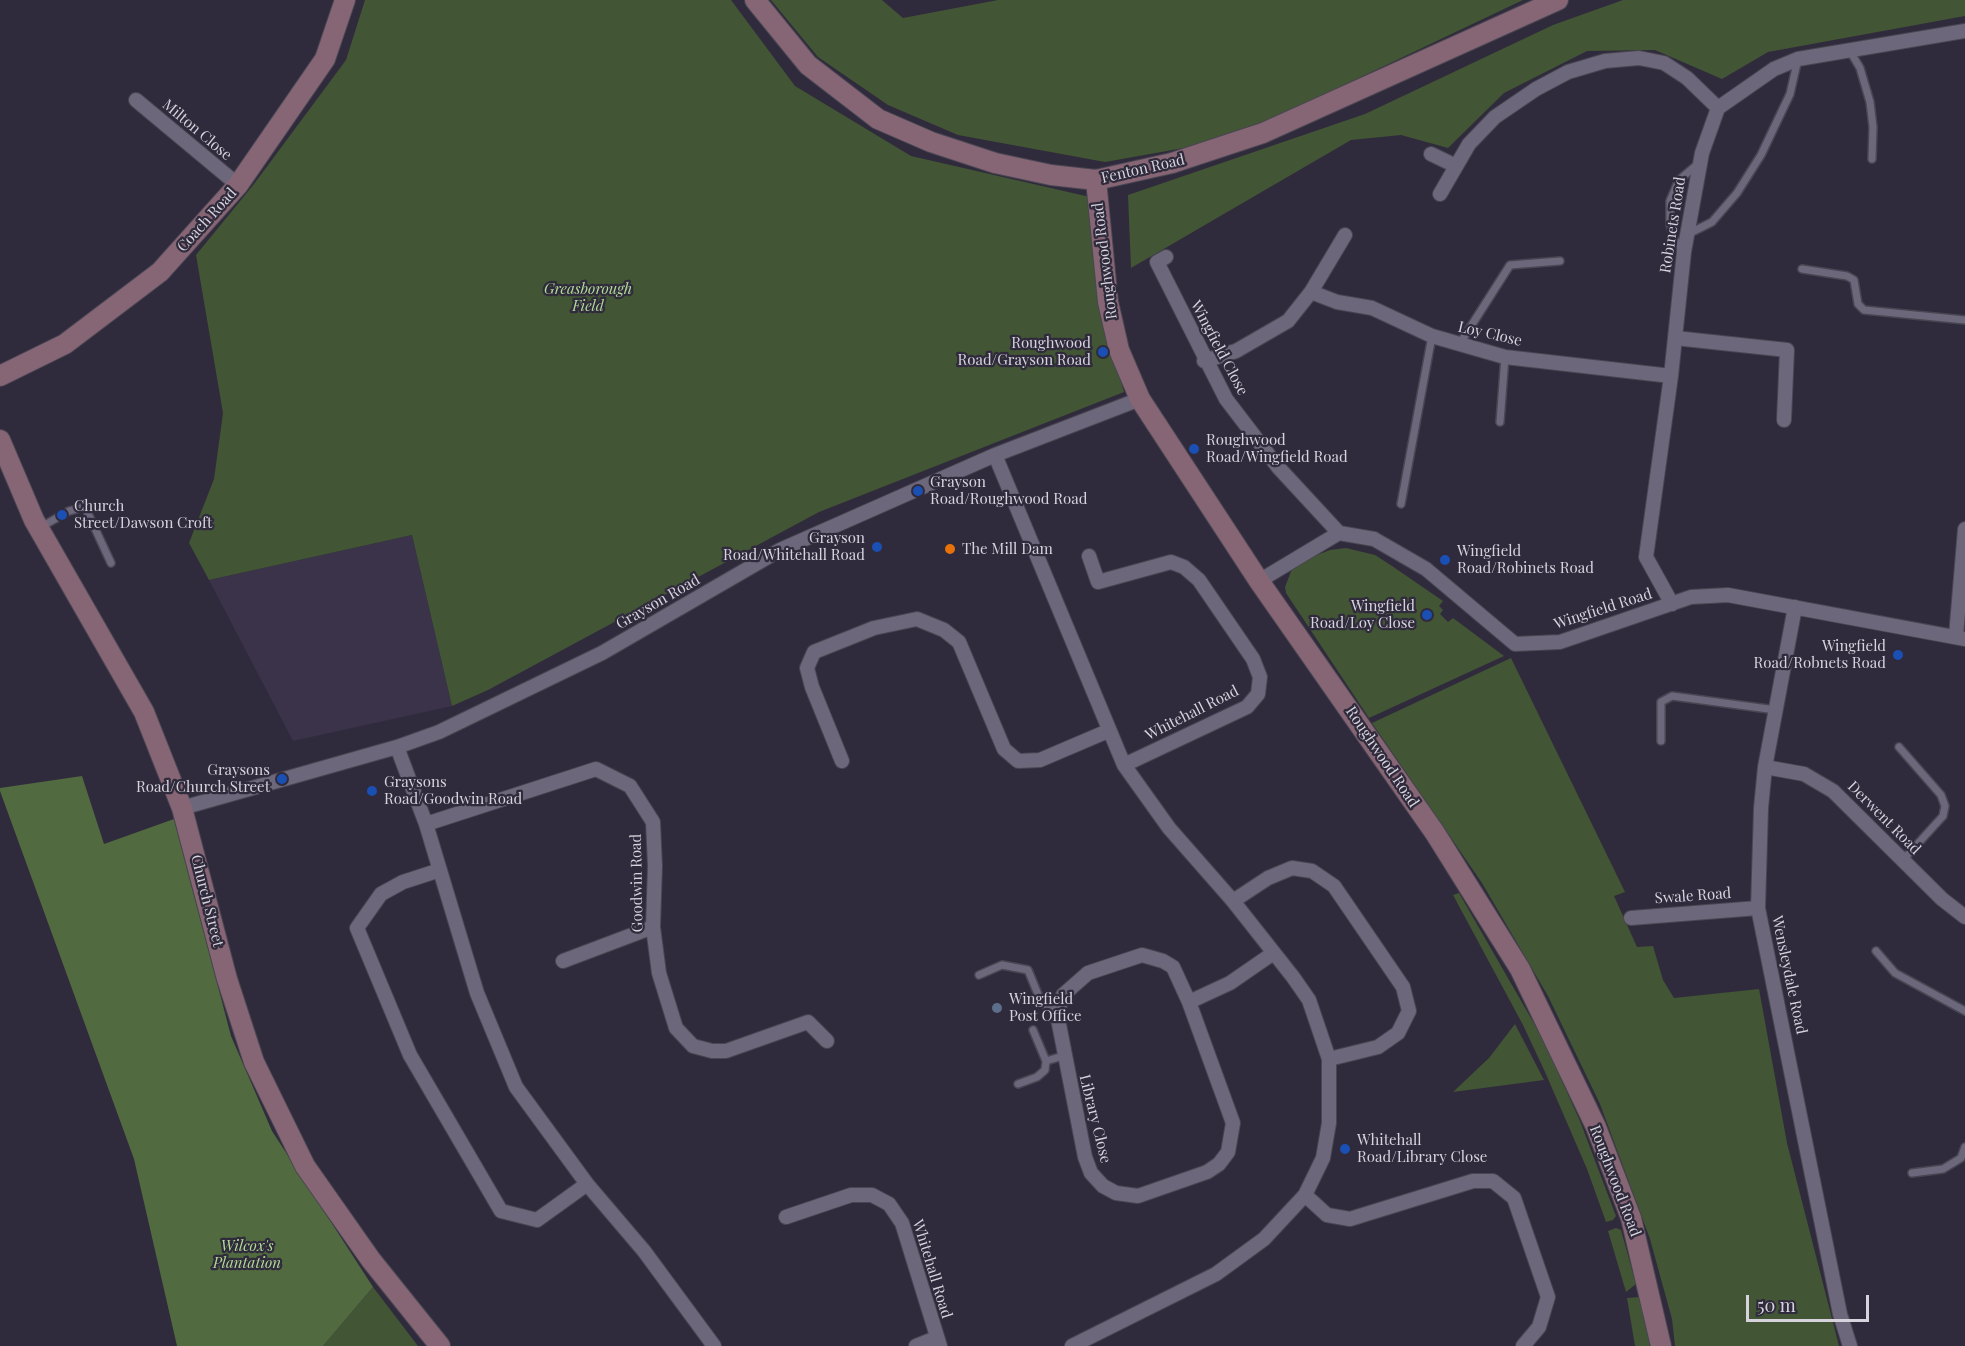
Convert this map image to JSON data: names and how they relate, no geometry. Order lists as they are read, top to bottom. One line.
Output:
{"streets":{"street":["Milton Close","Fenton Road","Coach Road","Robinets Road","Roughwood Road","Loy Close","Wingfield Close","Grayson Road","Wingfield Road","Whitehall Road","Derwent Road","Goodwin Road","Swale Road","Church Street","Wensleydale Road","Library Close"]},"crossings":[["Milton Close","Coach Road"],["Fenton Road","Roughwood Road"],["Robinets Road","Loy Close"],["Robinets Road","Wingfield Road"],["Roughwood Road","Grayson Road"],["Wingfield Close","Wingfield Road"],["Grayson Road","Church Street"],["Wingfield Road","Wensleydale Road"],["Derwent Road","Wensleydale Road"],["Swale Road","Wensleydale Road"]],"parks":["Greasborough Field","Wilcox's Plantation"],"places":["Roughwood Road/Grayson Road","Roughwood Road/Wingfield Road","Grayson Road/Roughwood Road","Church Street/Dawson Croft","Grayson Road/Whitehall Road","The Mill Dam","Wingfield Road/Robinets Road","Wingfield Road/Loy Close","Wingfield Road/Robnets Road","Graysons Road/Church Street","Graysons Road/Goodwin Road","Wingfield Post Office","Whitehall Road/Library Close"],"scale_bar":"50 m"}
